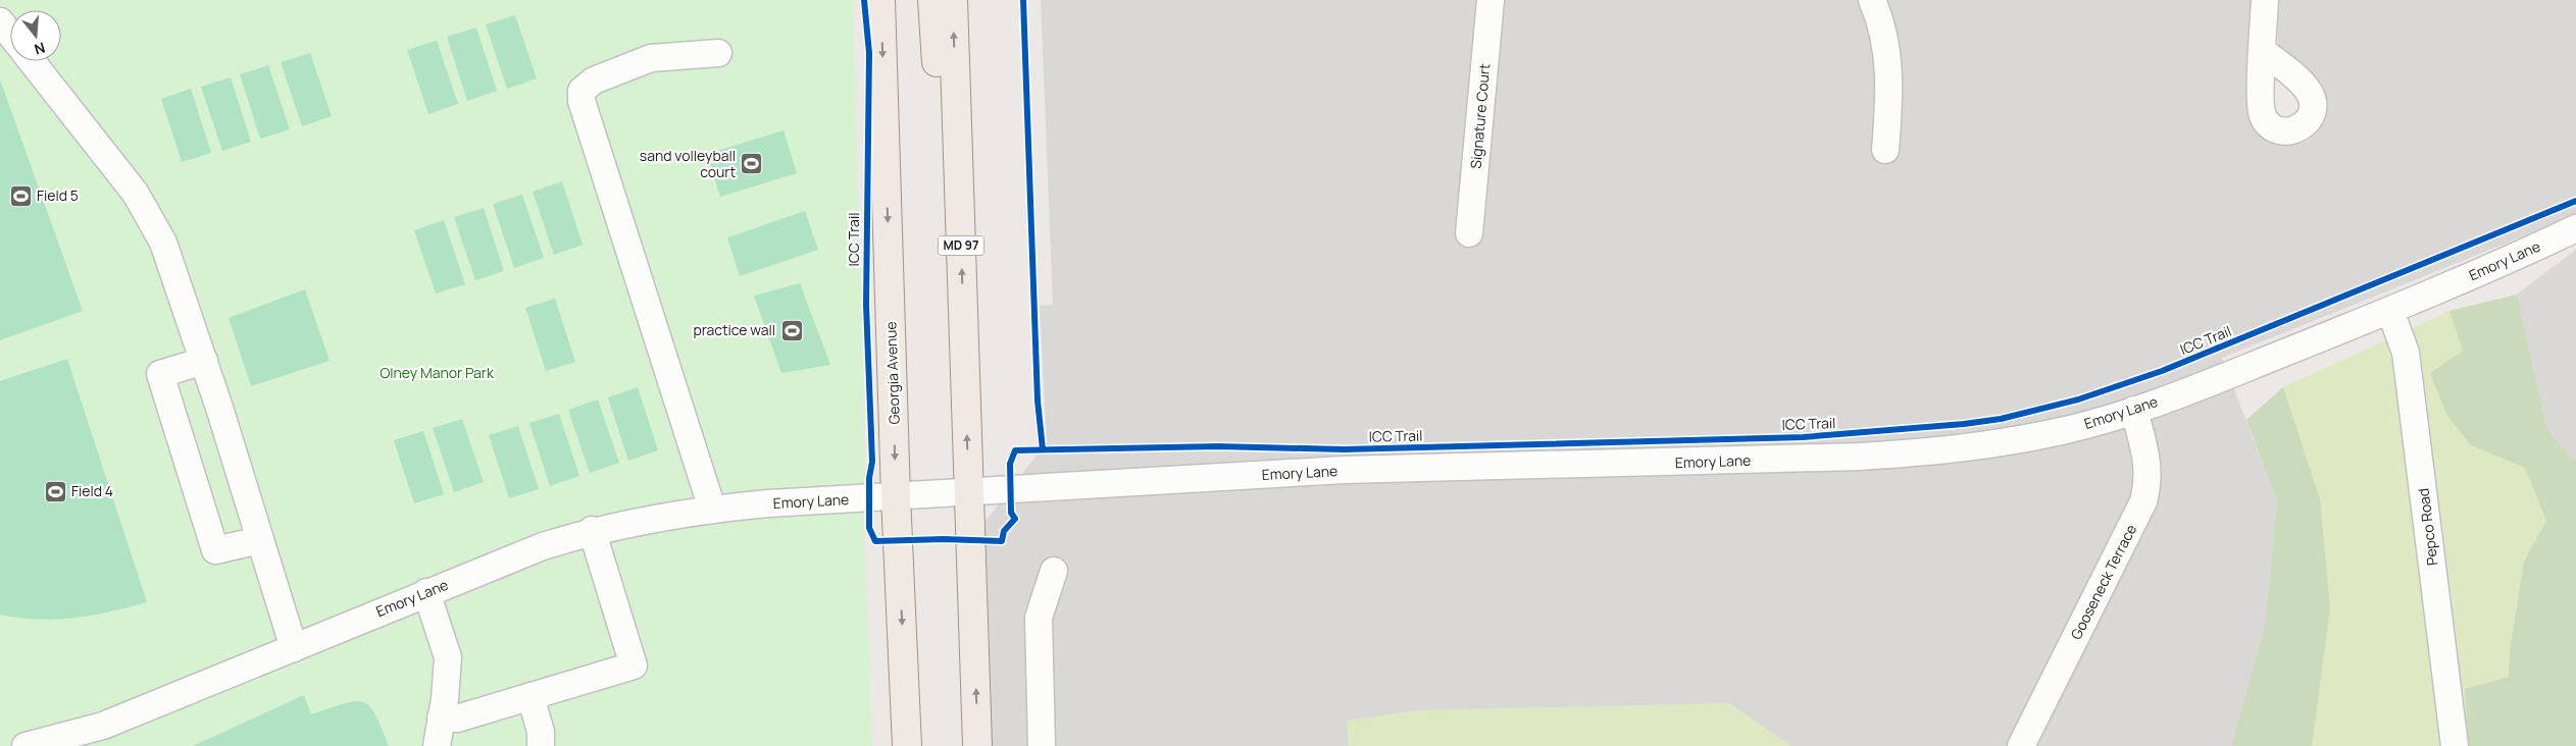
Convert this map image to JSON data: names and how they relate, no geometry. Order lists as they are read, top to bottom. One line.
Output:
{"streets":{"main road":["MD 97","Georgia Avenue"],"street":["Signature Court","Emory Lane","Pepco Road","Gooseneck Terrace"],"cycle path":["ICC Trail"]},"crossings":[["MD 97","Emory Lane"],["Emory Lane","Georgia Avenue"],["Emory Lane","Pepco Road"],["Emory Lane","Gooseneck Terrace"]],"parks":["Olney Manor Park"],"places":{"sports":["sand volleyball court","Field 5","practice wall","Field 4"]},"north":"bottom"}
